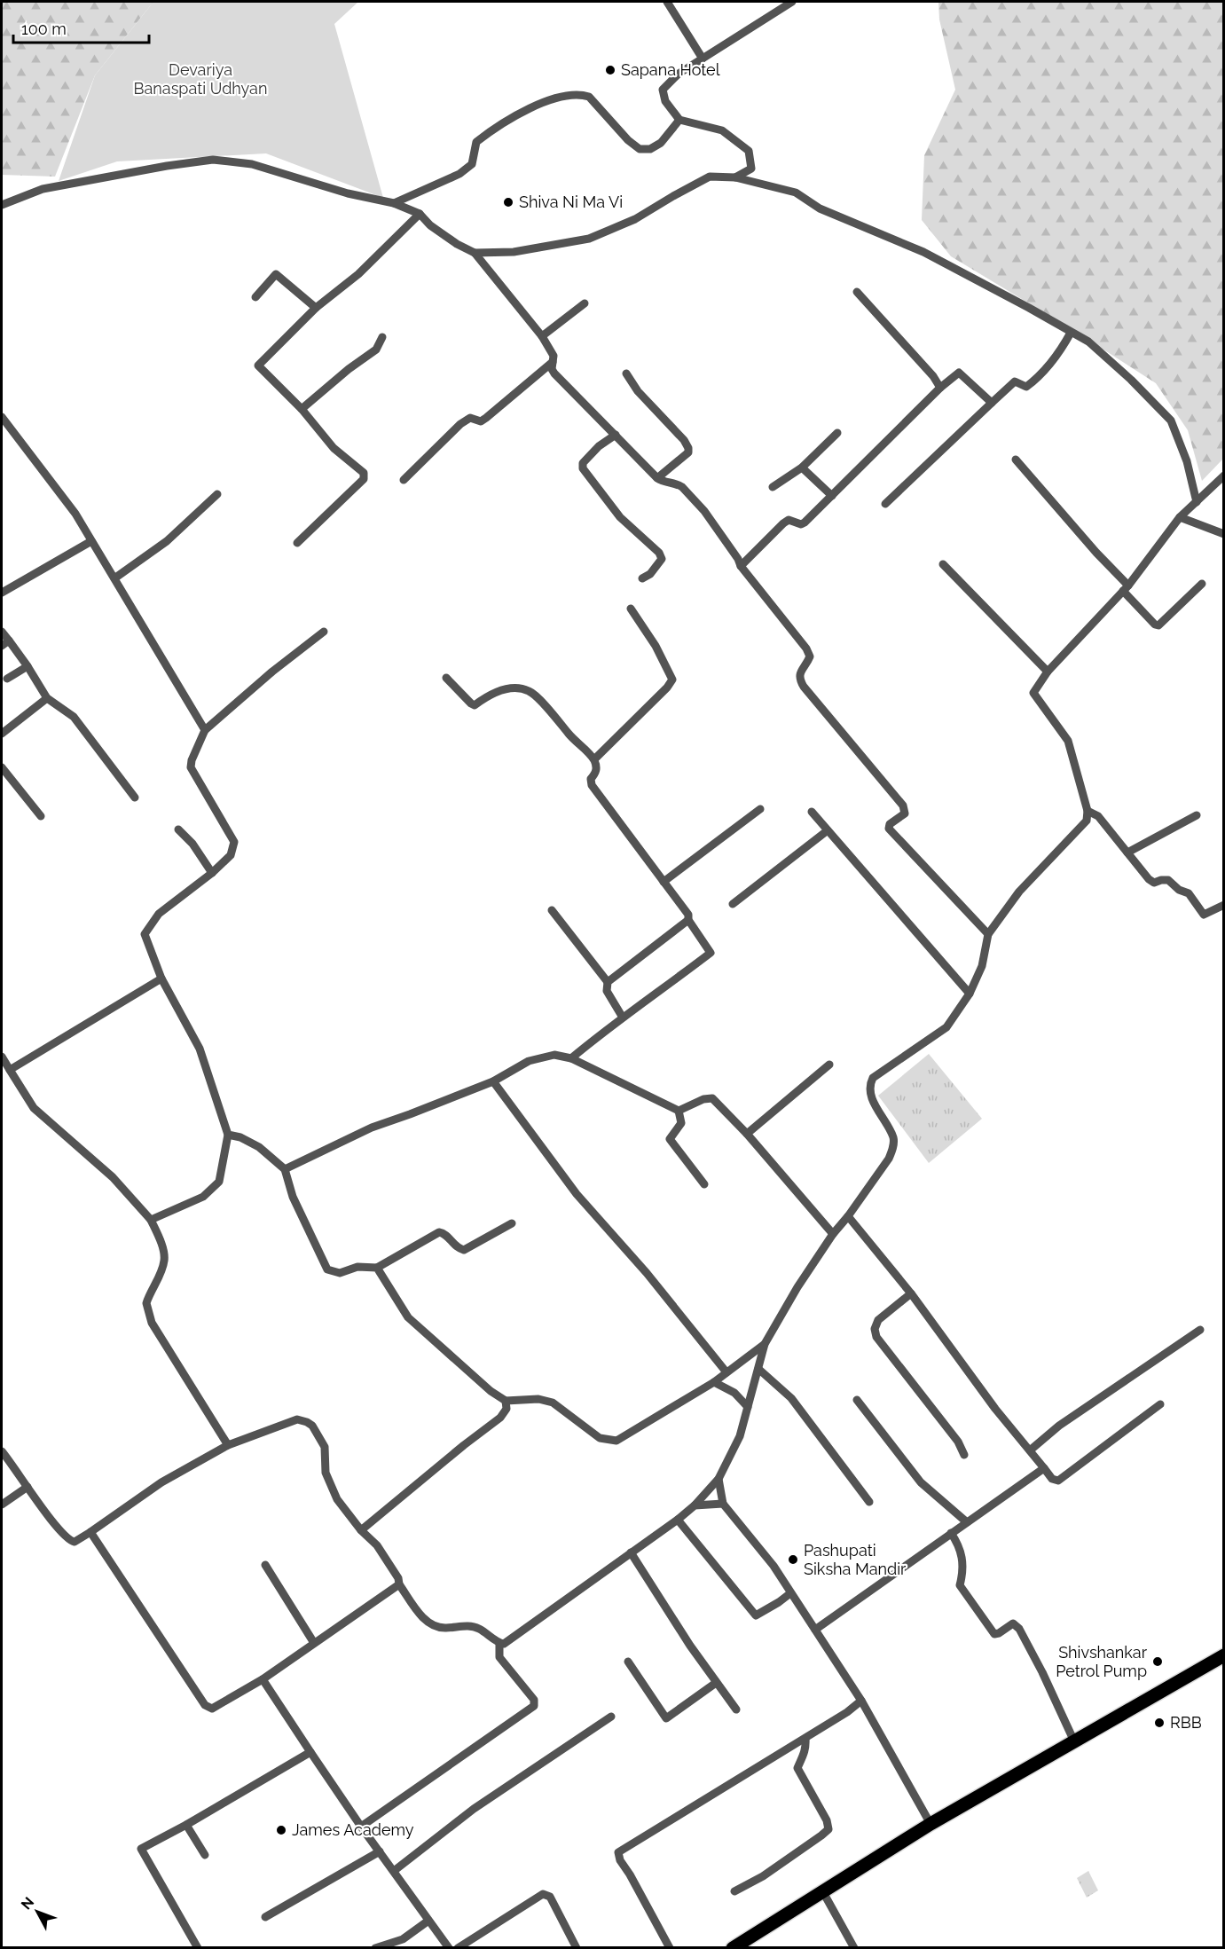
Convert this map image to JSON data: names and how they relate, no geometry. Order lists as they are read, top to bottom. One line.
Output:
{"parks":["Devariya Banaspati Udhyan"],"places":["Sapana Hotel","Shiva Ni Ma Vi","Pashupati Siksha Mandir","Shivshankar Petrol Pump","RBB","James Academy"],"scale_bar":"100 m","north":"top left"}
